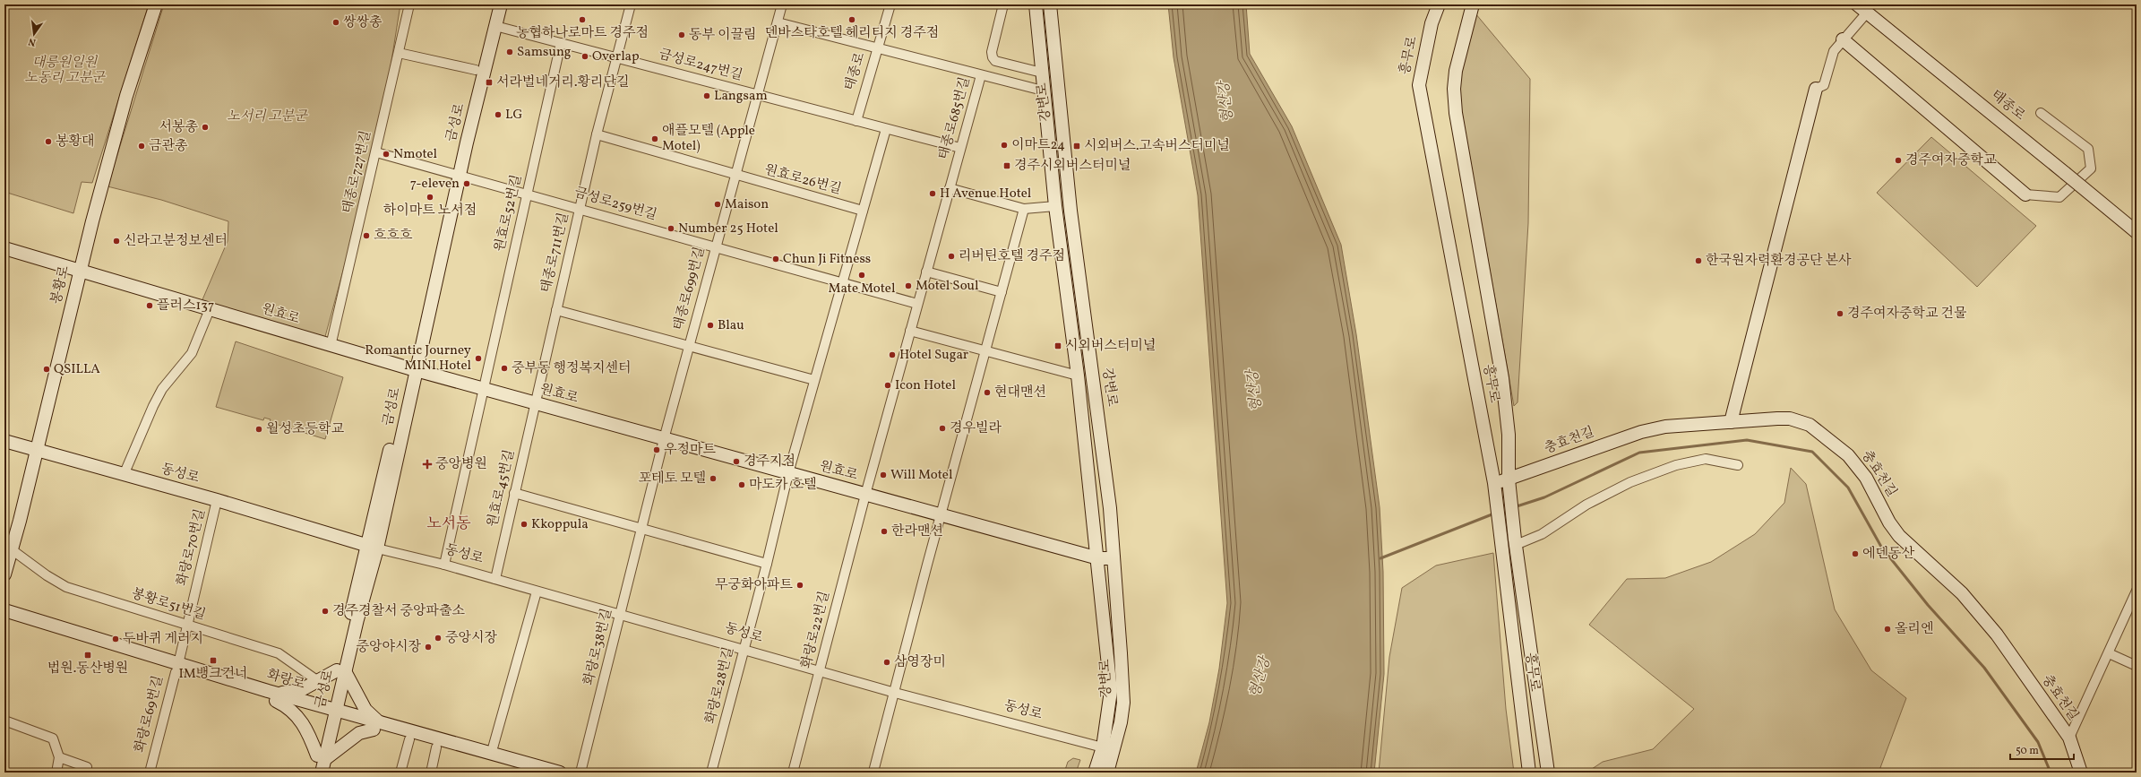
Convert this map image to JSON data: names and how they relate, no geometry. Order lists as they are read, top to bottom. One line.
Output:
{"streets":{"street":["흥무로","금성로247번길","태종로","강변로","태종로685번길","금성로","태종로727번길","원효로26번길","금성로259번길","원효로52번길","태종로711번길","봉황로","태종로699번길","원효로","충효천길","동성로","원효로45번길","화랑로70번길","봉황로51번길","화랑로22번길","화랑로38번길","화랑로","화랑로28번길","화랑로69번길"]},"crossings":[["흥무로","충효천길"],["금성로247번길","태종로"],["금성로247번길","태종로685번길"],["금성로247번길","금성로"],["금성로247번길","원효로52번길"],["금성로247번길","태종로711번길"],["금성로247번길","태종로699번길"],["태종로","태종로685번길"],["태종로","태종로699번길"],["강변로","원효로"],["강변로","동성로"],["태종로685번길","금성로259번길"],["태종로685번길","원효로"],["태종로685번길","화랑로22번길"],["금성로","금성로259번길"],["금성로","원효로"],["금성로","동성로"],["금성로","화랑로"],["태종로727번길","원효로"],["원효로26번길","태종로699번길"],["금성로259번길","원효로52번길"],["금성로259번길","태종로711번길"],["금성로259번길","태종로699번길"],["원효로52번길","원효로"],["원효로52번길","동성로"],["태종로711번길","태종로699번길"],["태종로711번길","원효로"],["태종로711번길","원효로45번길"],["봉황로","원효로"],["봉황로","동성로"],["봉황로","봉황로51번길"],["태종로699번길","원효로"],["태종로699번길","화랑로38번길"],["원효로","원효로45번길"],["원효로","화랑로22번길"],["원효로","화랑로38번길"],["원효로","화랑로28번길"],["동성로","원효로45번길"],["동성로","화랑로70번길"],["동성로","화랑로22번길"],["동성로","화랑로38번길"],["동성로","화랑로28번길"],["화랑로70번길","봉황로51번길"],["화랑로70번길","화랑로"],["화랑로70번길","화랑로69번길"],["화랑로","화랑로69번길"]],"districts":["노서동"],"water":["형산강"],"parks":["대릉원일원 노동리 고분군","노서리 고분군"],"places":{"other":["농협하나로마트 경주점","덴바스타호텔 헤리티지 경주점","쌍쌍총","동부 이끌림","Samsung","Overlap","Langsam","LG","서봉총","애플모텔 (Apple Motel)","봉황대","이마트24","금관총","Nmotel","경주여자중학교","7-eleven","H Avenue Hotel","하이마트 노서점","Maison","Number 25 Hotel","흐흐흐","신라고분정보센터","리버틴호텔 경주점","Chun Ji Fitness","한국원자력환경공단 본사","Mate Motel","Motel Soul","플러스137","경주여자중학교 건물","Blau","Hotel Sugar","Romantic Journey MINI Hotel","중부동 행정복지센터","QSILLA","Icon Hotel","현대맨션","경우빌라","월성초등학교","우정마트","경주지점","Will Motel","포테토 모텔","마도카 호텔","Kkoppula","한라맨션","에덴동산","무궁화아파트","경주경찰서 중앙파출소","올리엔","중앙시장","두바퀴 게러지","중앙야시장","삼영장미"],"transit":["서라벌네거리.황리단길","시외버스.고속버스터미널","경주시외버스터미널","시외버스터미널","법원.동산병원","IM뱅크건너"],"health":["중앙병원"]},"scale_bar":"50 m","north":"bottom"}
